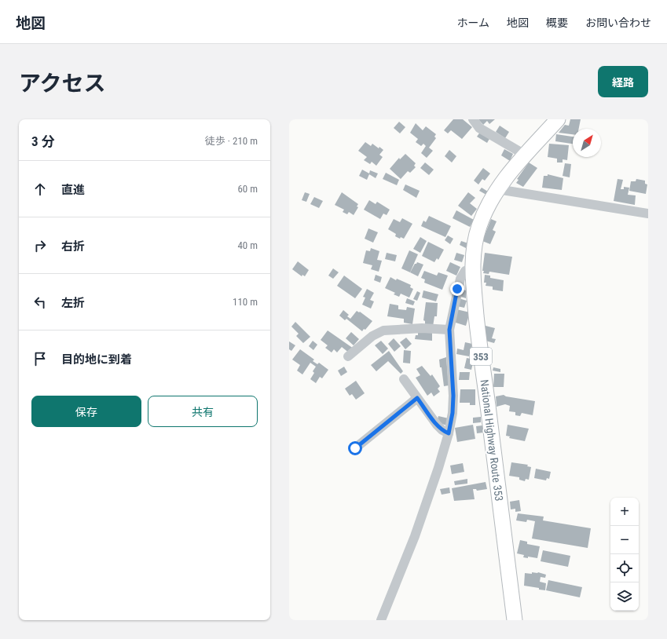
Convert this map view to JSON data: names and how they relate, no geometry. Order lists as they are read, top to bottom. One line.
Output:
{"streets":{"highway":["353","National Highway Route 353"]},"north":"top right","page":{"header":"地図","nav":["ホーム","地図","概要","お問い合わせ"],"title":"アクセス","buttons":["経路",["保存","共有"]],"heading":["3 分","徒歩 · 210 m"],"list":[["直進","60 m"],["右折","40 m"],["左折","110 m"],"目的地に到着"],"map_buttons":["+","−"]}}
